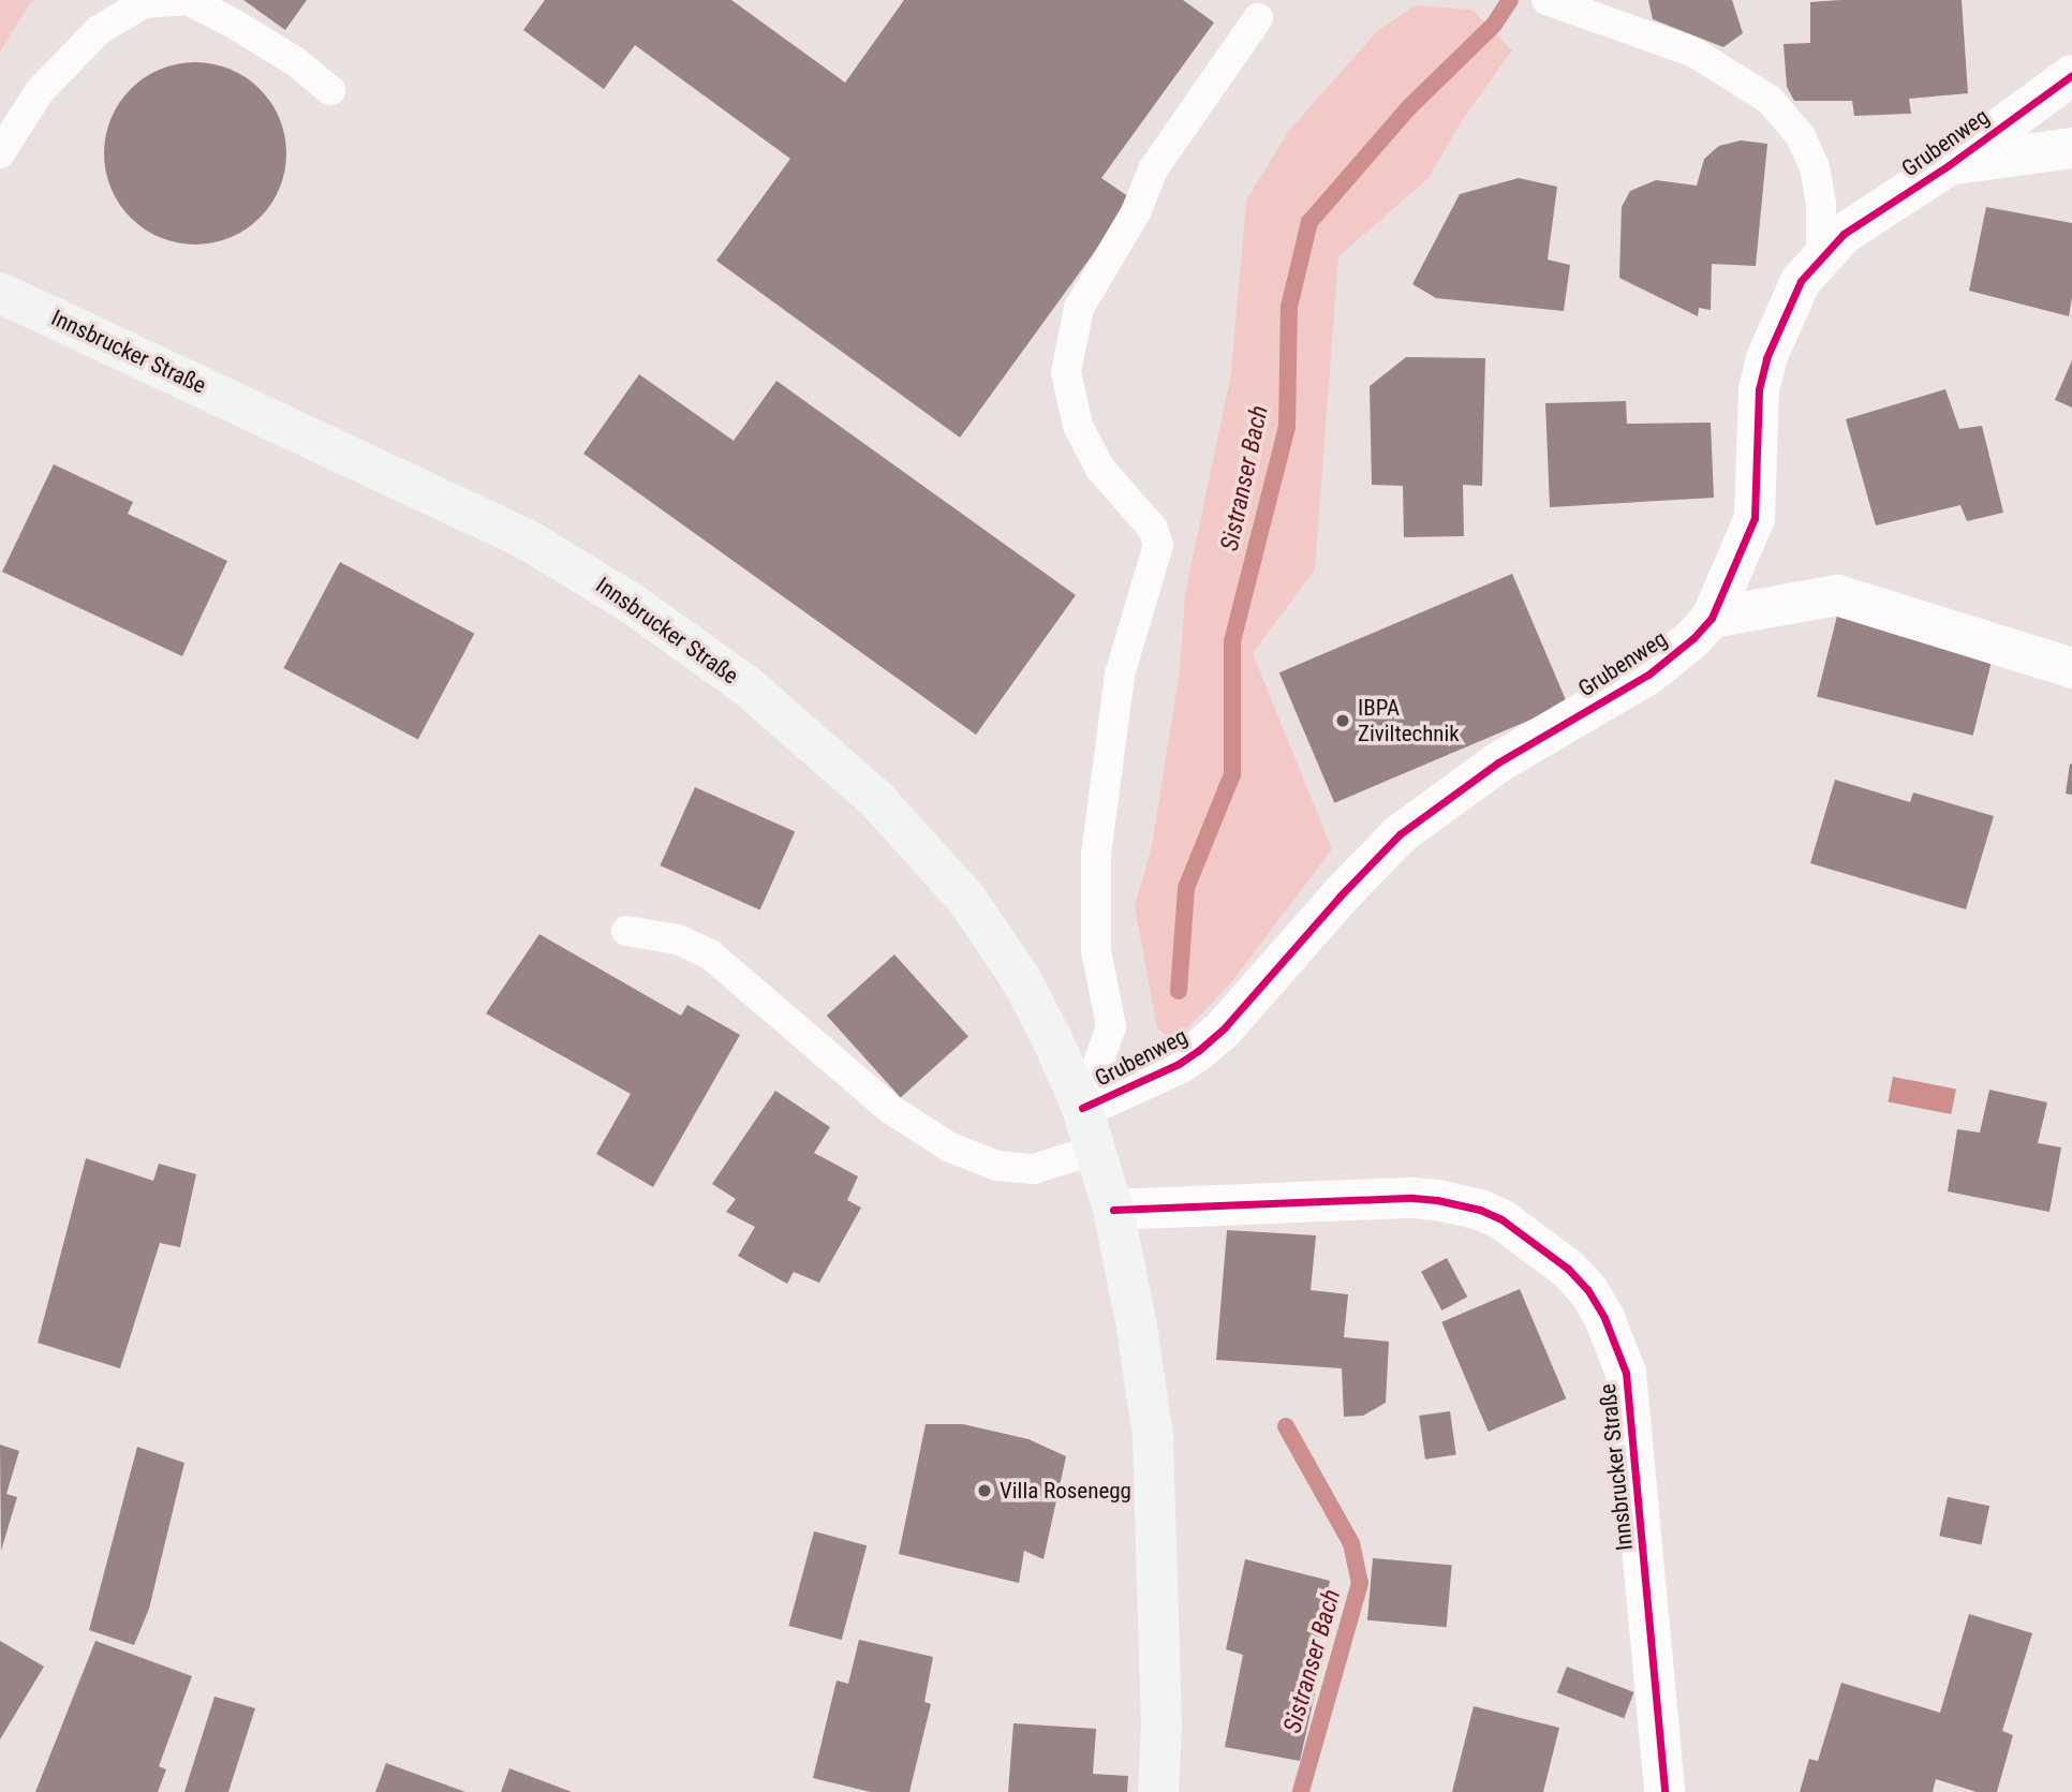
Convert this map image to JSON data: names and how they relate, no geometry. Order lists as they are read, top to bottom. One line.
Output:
{"streets":{"main road":["Innsbrucker Straße"],"street":["Grubenweg"]},"crossings":[["Grubenweg","Innsbrucker Straße"]],"water":["Sistranser Bach"],"places":["IBPA Ziviltechnik","Villa Rosenegg"]}
